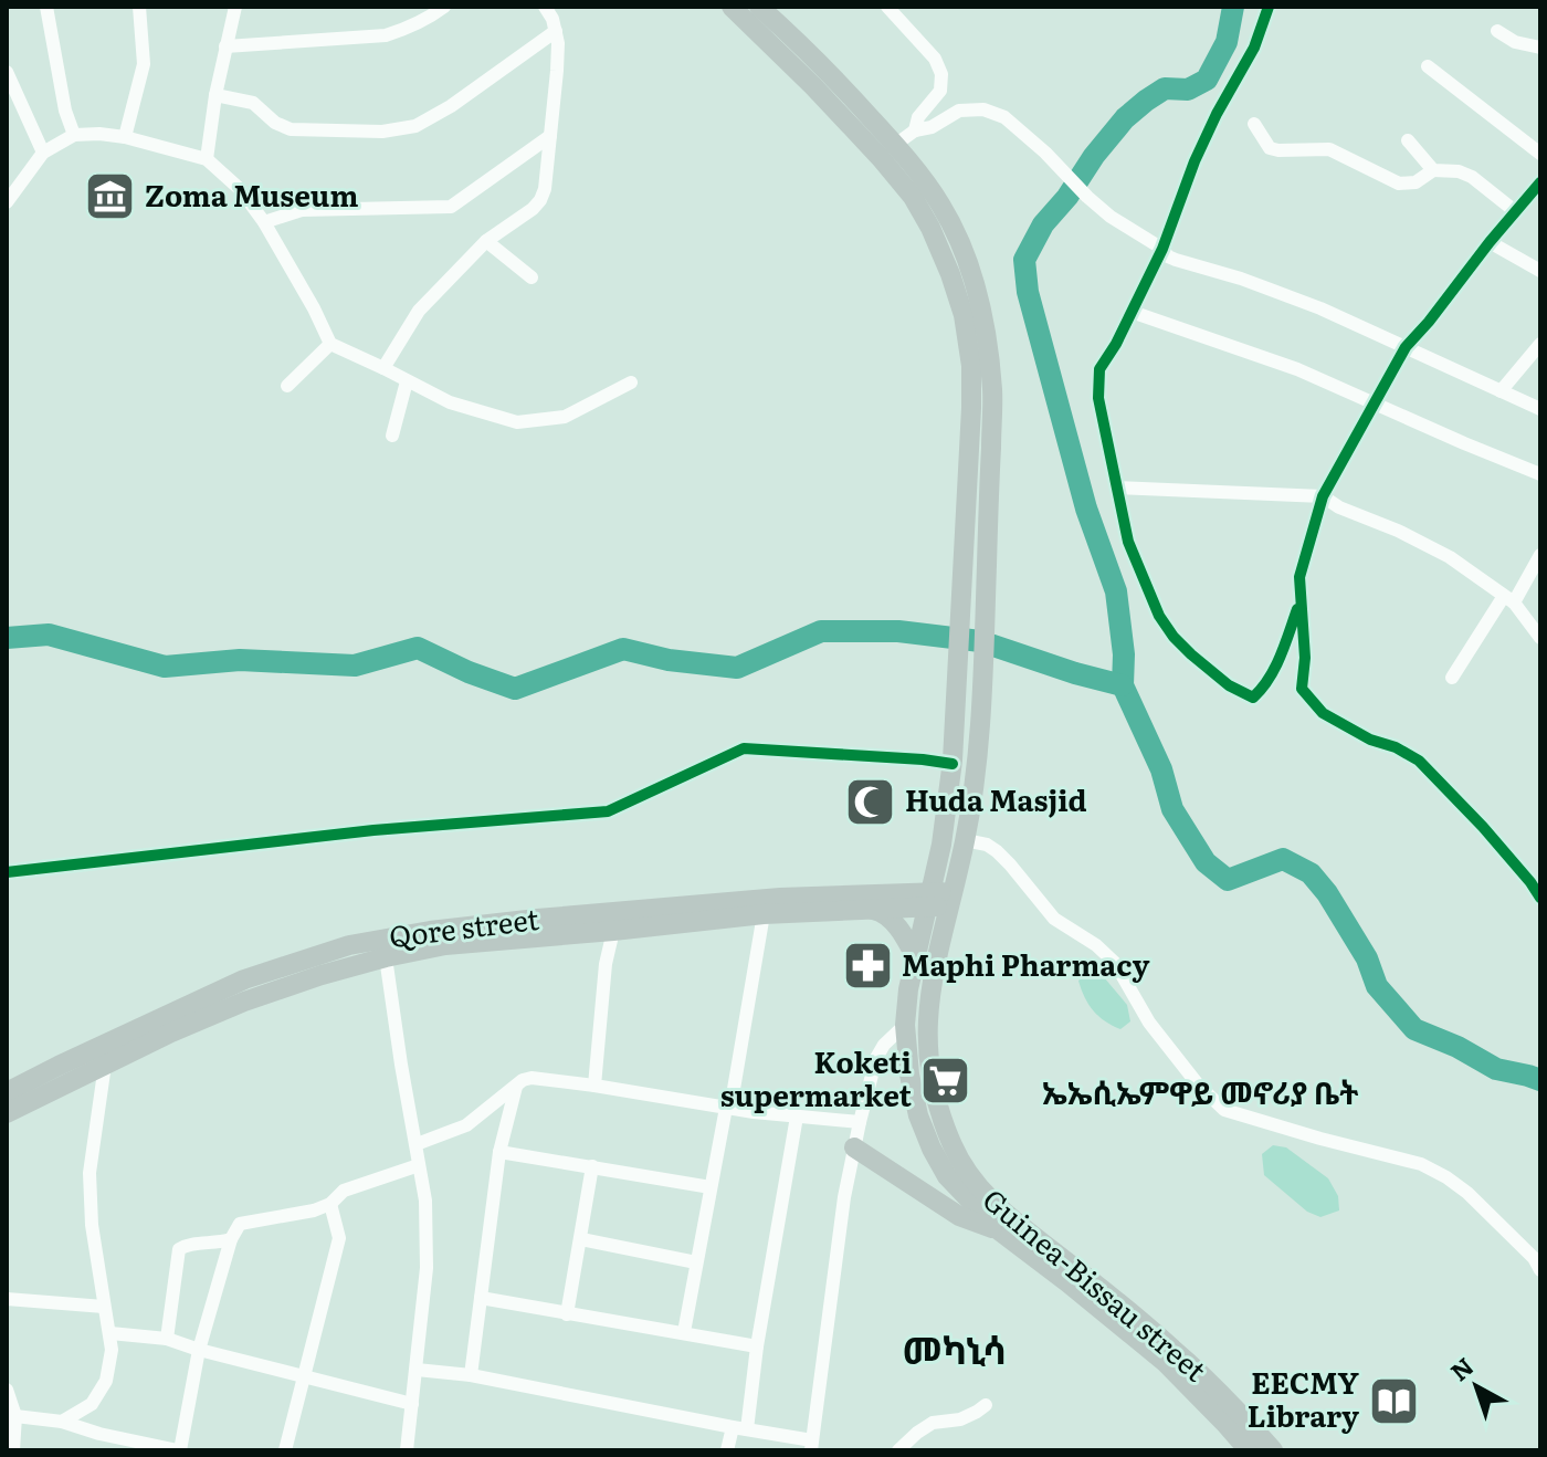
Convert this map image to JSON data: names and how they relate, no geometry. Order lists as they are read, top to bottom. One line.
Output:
{"streets":{"main road":["Qore street","Guinea-Bissau street"]},"crossings":[["Qore street","Guinea-Bissau street"]],"districts":["ኤኤሲኤምዋይ መኖሪያ ቤት","መካኒሳ"],"places":{"museum":["Zoma Museum"],"mosque":["Huda Masjid"],"pharmacy":["Maphi Pharmacy"],"supermarket":["Koketi supermarket"],"library":["EECMY Library"]},"north":"top left"}
